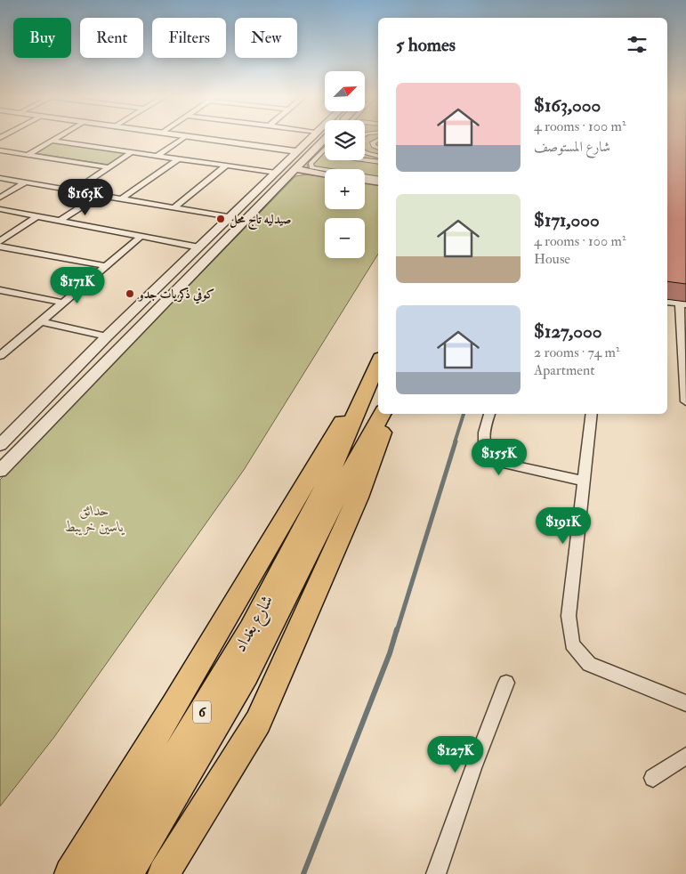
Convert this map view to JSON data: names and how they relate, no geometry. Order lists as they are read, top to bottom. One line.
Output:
{"streets":{"highway":["شارع بغداد","6"]},"parks":["حدائق ياسين خريبط"],"places":["صيدليه تاج محل","كوفي ذكريات جدو"],"north":"top right","page":{"chip":["Buy","Rent","Filters","New"],"heading":"5 homes","map_buttons":["+","−"],"list":[{"name":"$163,000","note":"4 rooms · 100 m² · شارع المستوصف"},{"name":"$171,000","note":"4 rooms · 100 m² · House"},{"name":"$127,000","note":"2 rooms · 74 m² · Apartment"}],"price":["$163K","$171K","$155K","$191K","$127K"]}}
